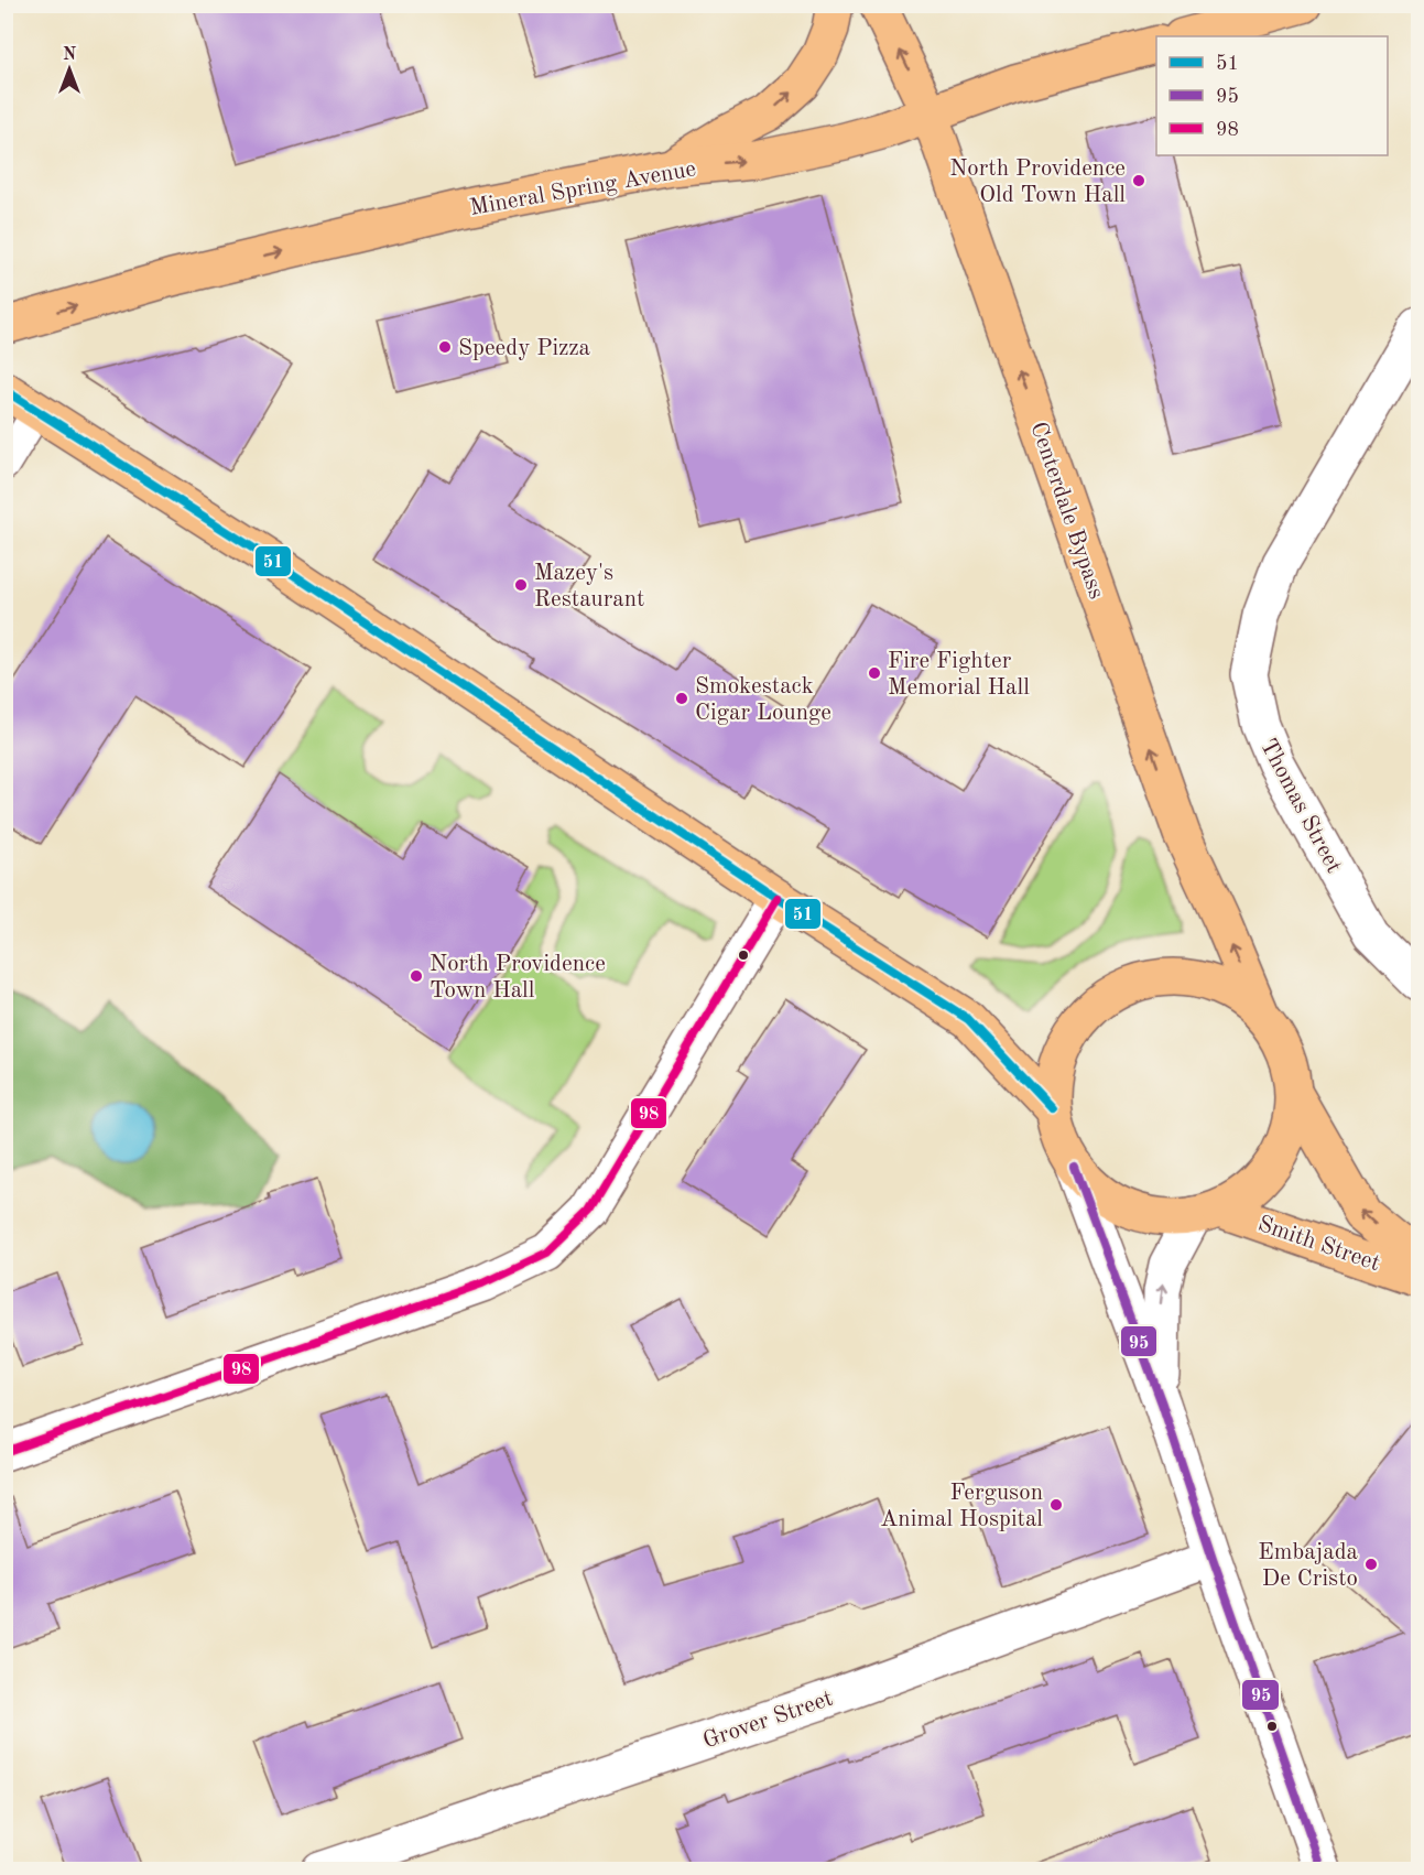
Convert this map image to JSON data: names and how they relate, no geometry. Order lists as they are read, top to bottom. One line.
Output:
{"streets":{"main road":["Mineral Spring Avenue","Centerdale Bypass","Smith Street"],"street":["Thomas Street","Grover Street"]},"crossings":[["Mineral Spring Avenue","Centerdale Bypass"]],"one_way":["Mineral Spring Avenue","Centerdale Bypass","Smith Street"],"places":["North Providence Old Town Hall","Speedy Pizza","Mazey's Restaurant","Fire Fighter Memorial Hall","Smokestack Cigar Lounge","North Providence Town Hall","Ferguson Animal Hospital","Embajada De Cristo"],"lines":["transit line 51","transit line 98","transit line 95"],"legend":["51","95","98"],"north":"top"}
